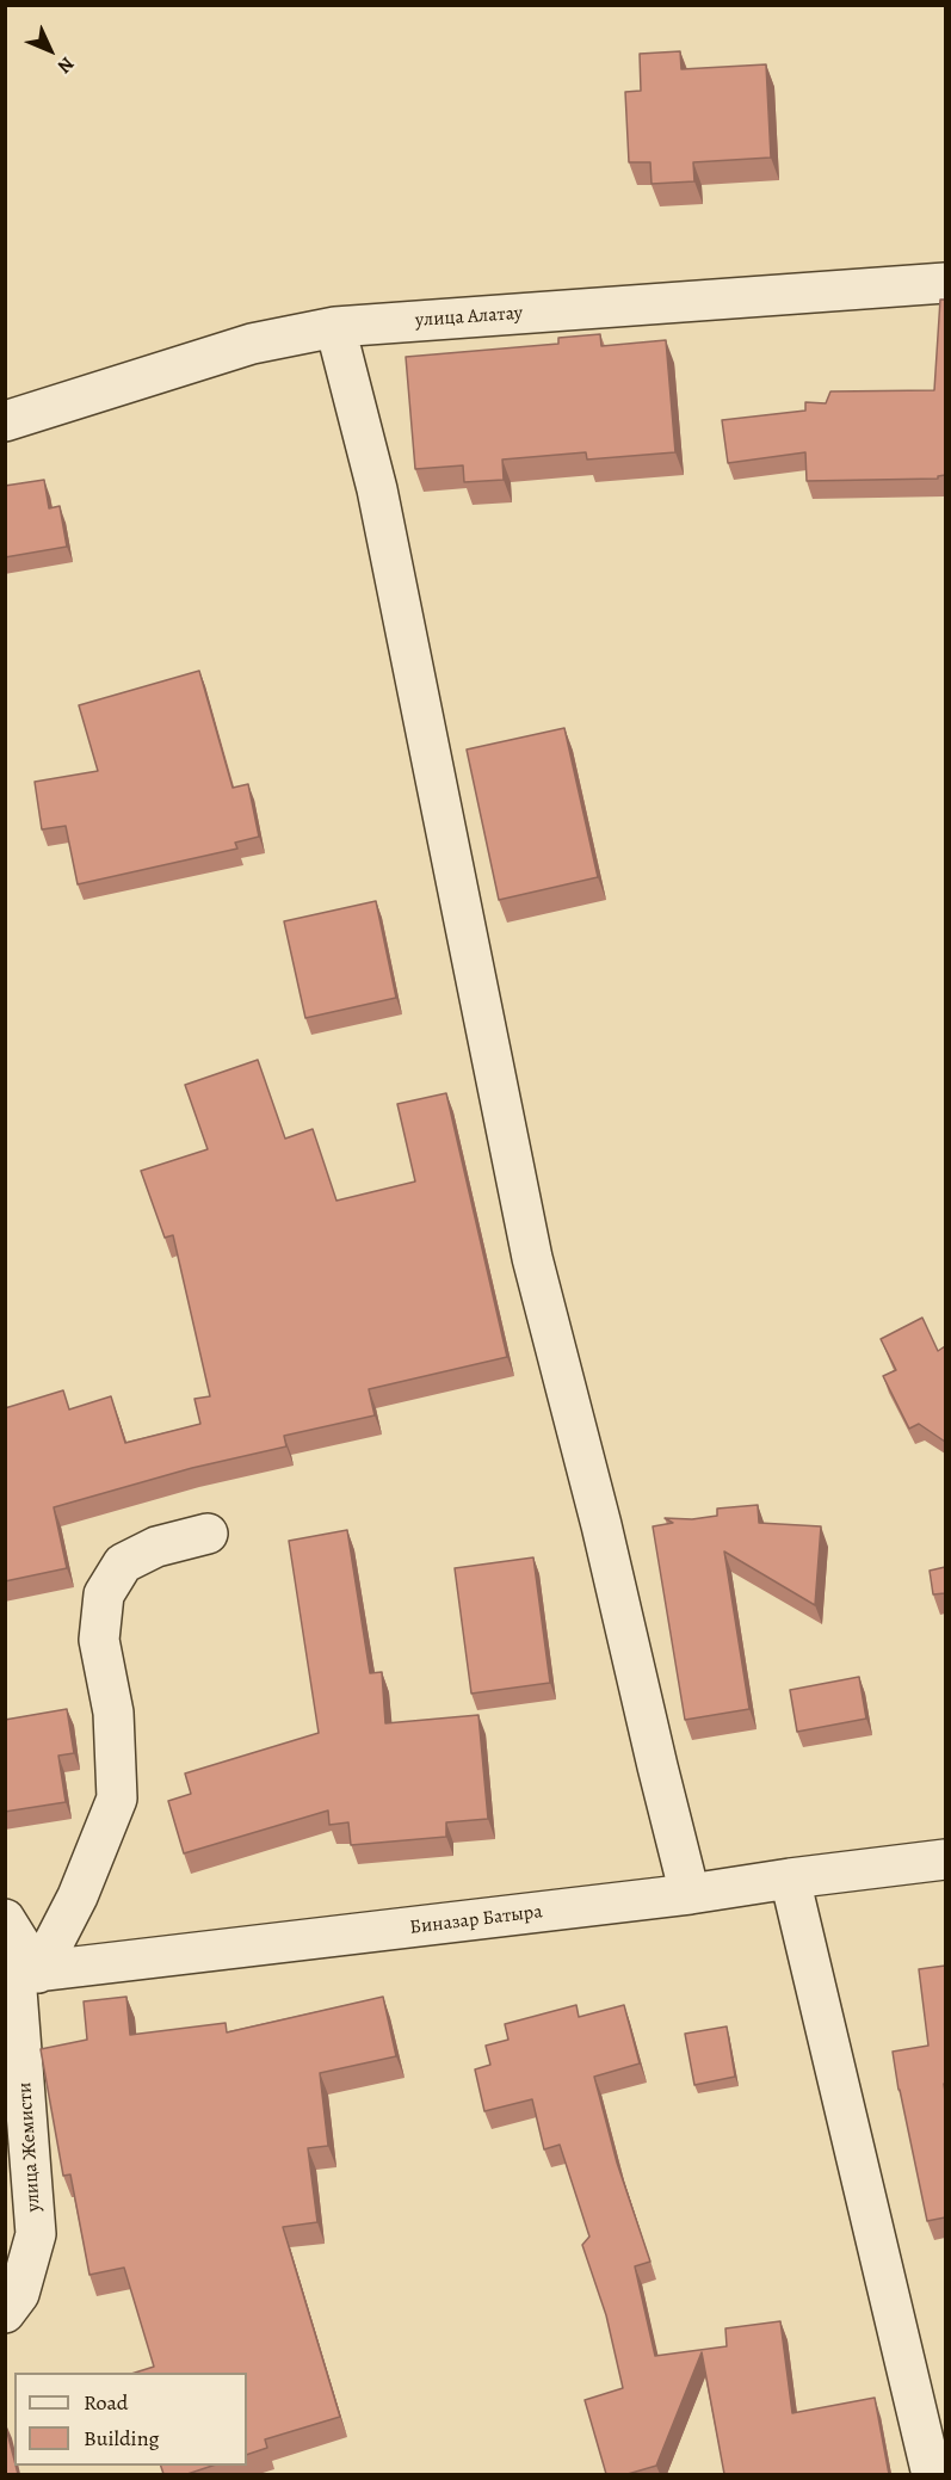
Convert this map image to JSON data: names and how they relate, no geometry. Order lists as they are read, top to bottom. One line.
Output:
{"streets":{"street":["улица Алатау","Биназар Батыра","улица Жемисти"]},"crossings":[["Биназар Батыра","улица Жемисти"]],"legend":["Road","Building"],"north":"bottom right"}
